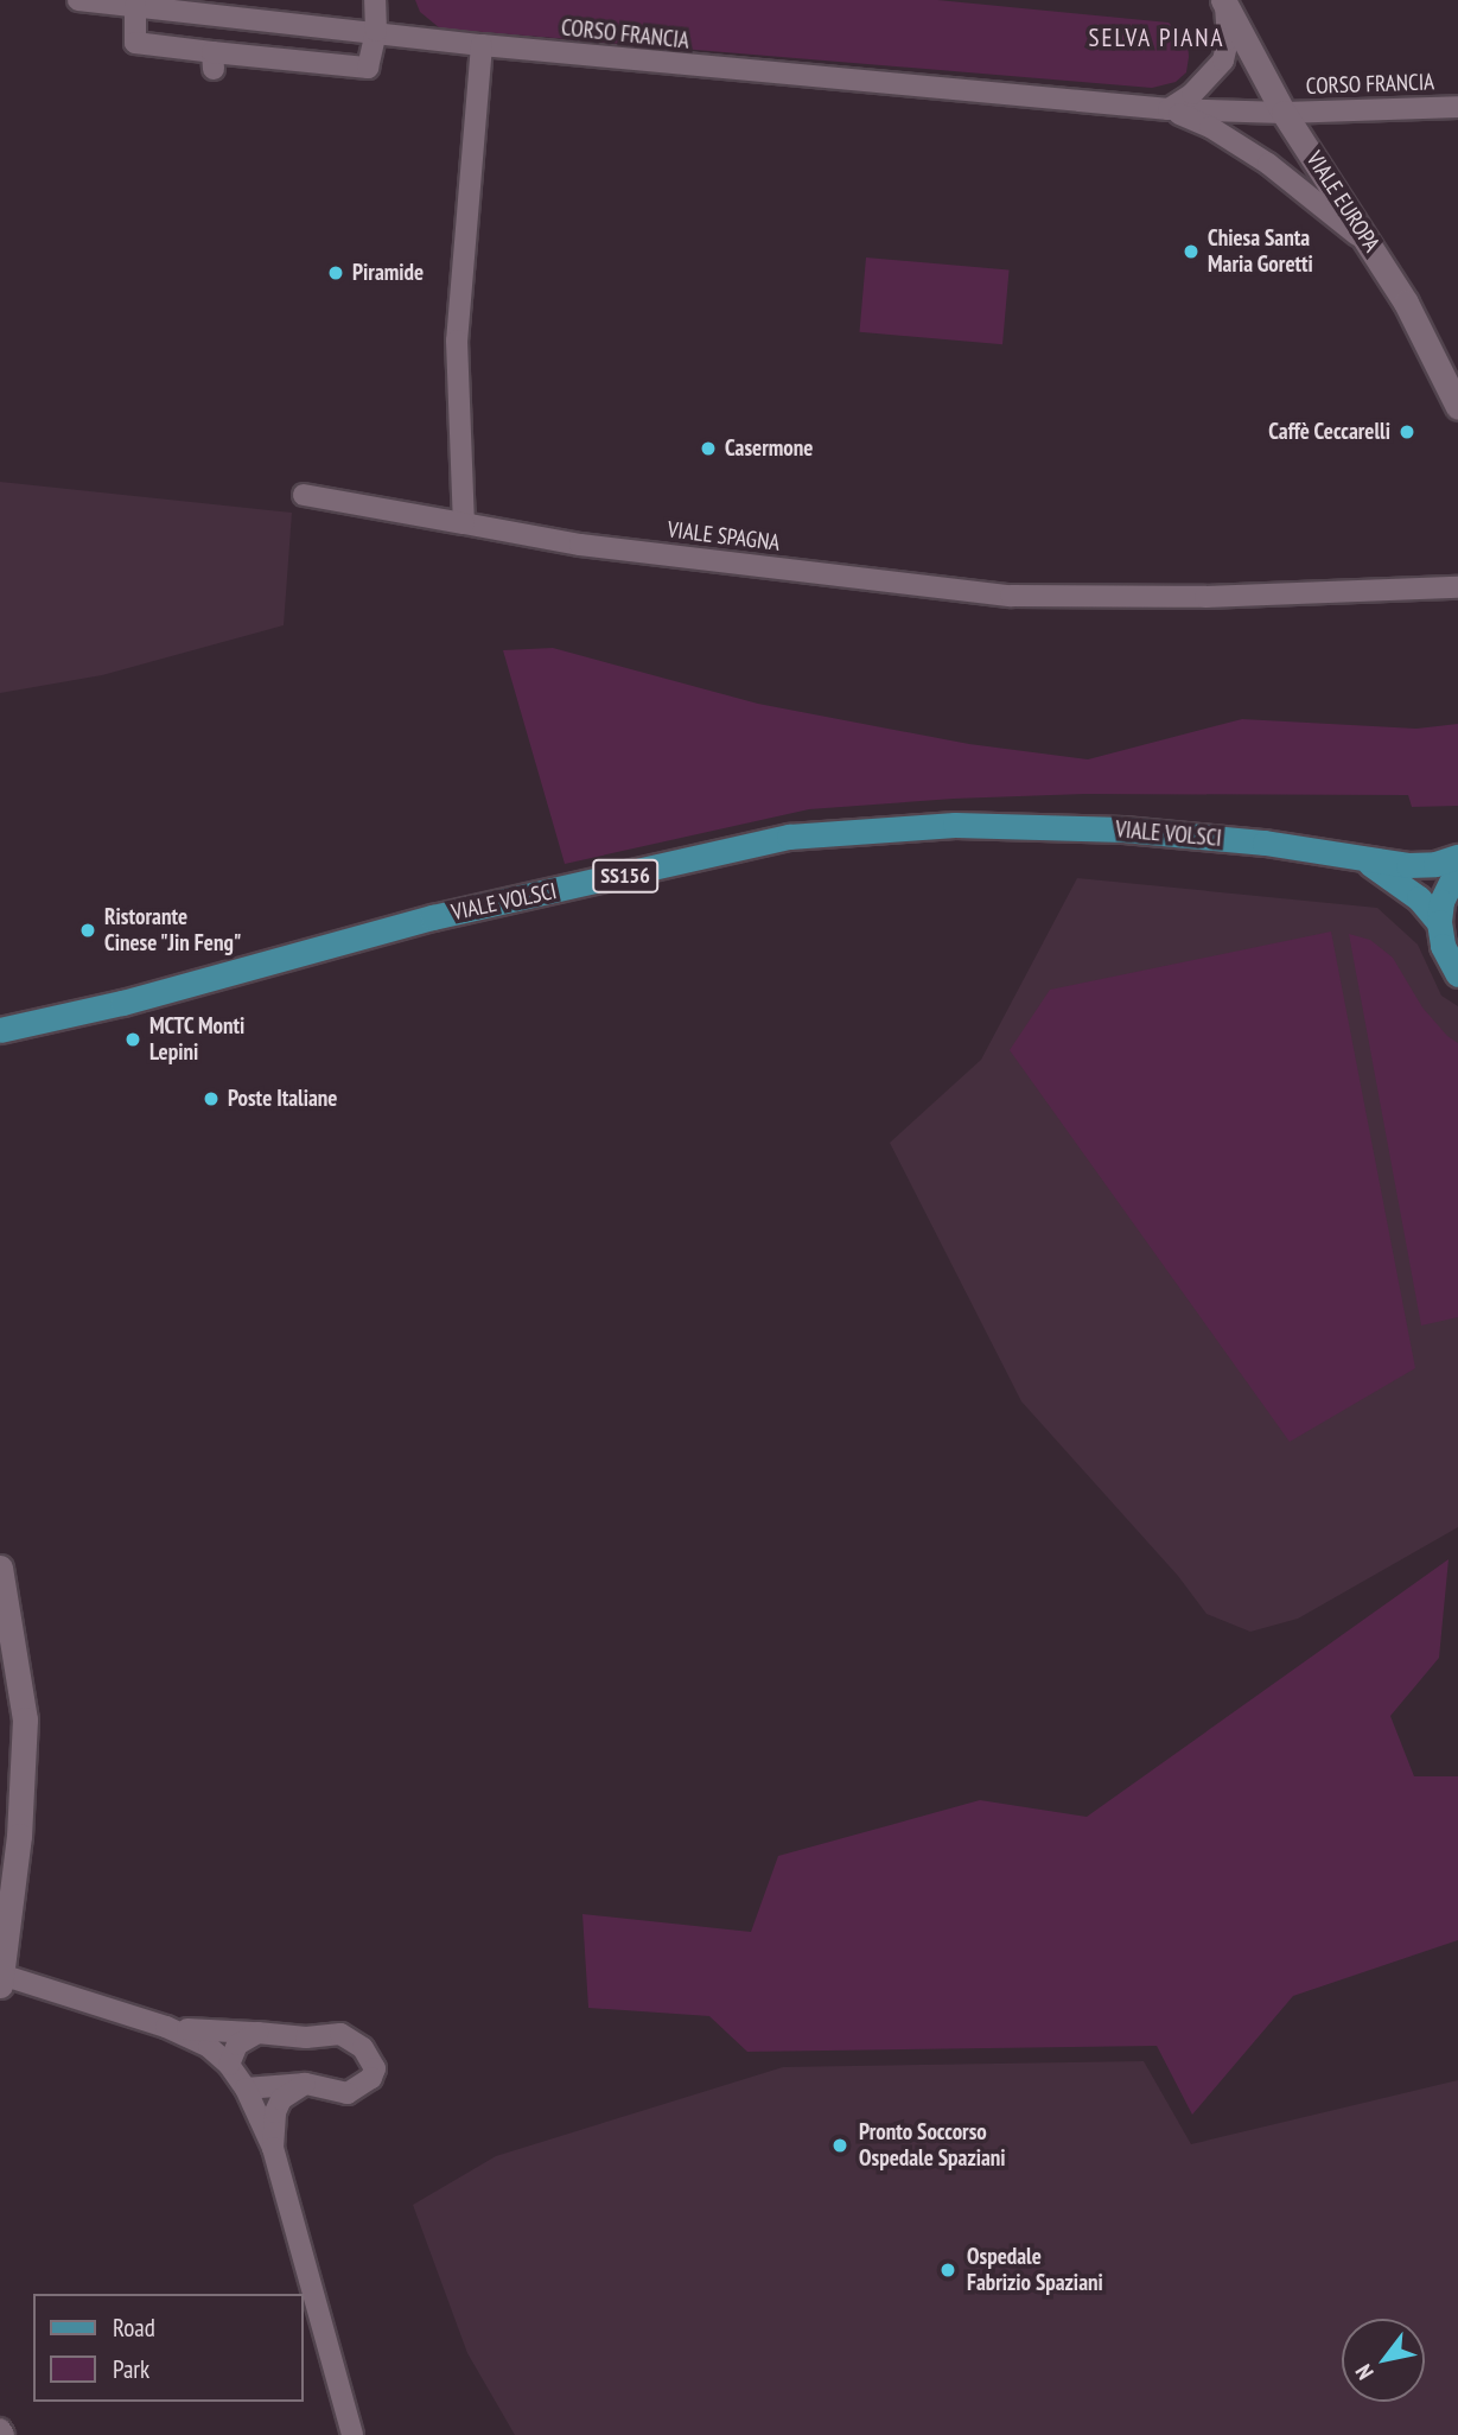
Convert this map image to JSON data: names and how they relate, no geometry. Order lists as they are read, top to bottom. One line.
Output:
{"streets":{"main road":["VIALE VOLSCI","SS156"],"street":["CORSO FRANCIA","VIALE EUROPA","VIALE SPAGNA"]},"crossings":[["CORSO FRANCIA","VIALE EUROPA"],["VIALE VOLSCI","SS156"]],"districts":["SELVA PIANA"],"places":["Chiesa Santa Maria Goretti","Piramide","Caffè Ceccarelli","Casermone","Ristorante Cinese \"Jin Feng\"","MCTC Monti Lepini","Poste Italiane","Pronto Soccorso Ospedale Spaziani","Ospedale Fabrizio Spaziani"],"legend":["Road","Park"],"north":"bottom left"}
